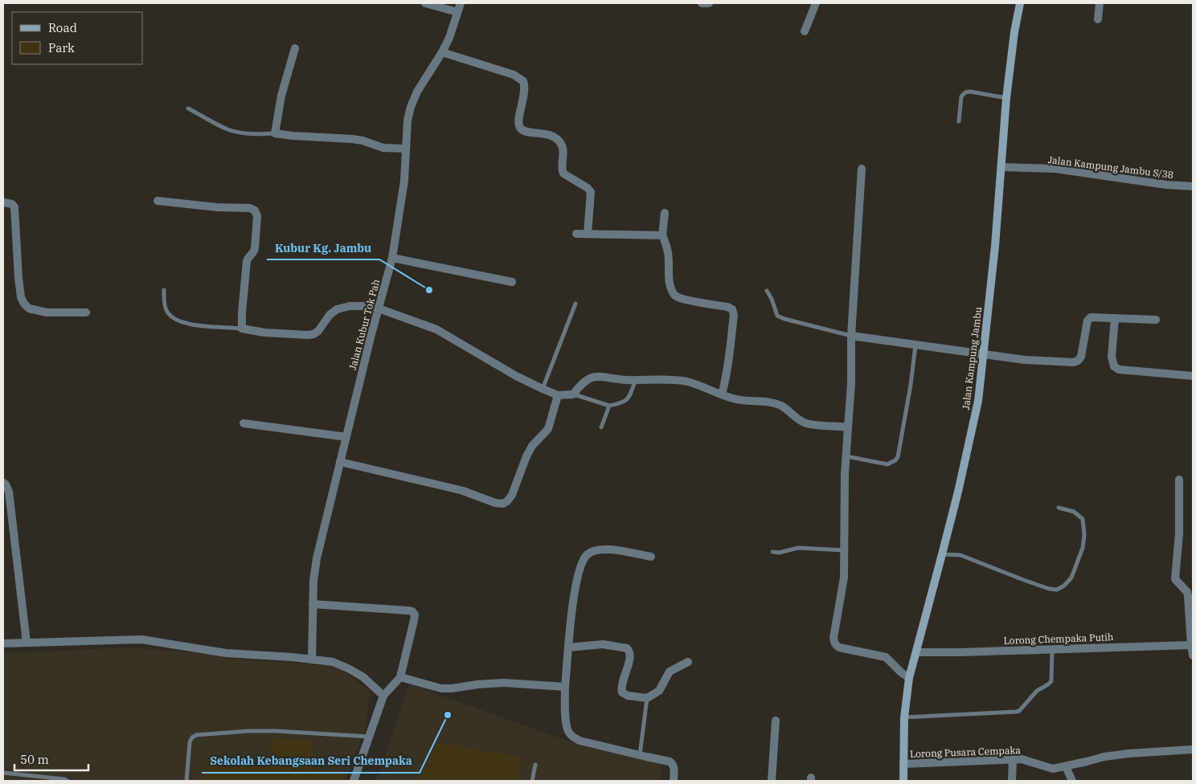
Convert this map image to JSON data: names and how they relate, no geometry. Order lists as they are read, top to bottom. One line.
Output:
{"streets":{"street":["Jalan Kampung Jambu S/38","Jalan Kubur Tok Pah","Jalan Kampung Jambu","Lorong Chempaka Putih","Lorong Pusara Cempaka"]},"crossings":[["Jalan Kampung Jambu S/38","Jalan Kampung Jambu"],["Jalan Kampung Jambu","Lorong Chempaka Putih"],["Jalan Kampung Jambu","Lorong Pusara Cempaka"]],"places":["Kubur Kg. Jambu","Sekolah Kebangsaan Seri Chempaka"],"legend":["Road","Park"],"scale_bar":"50 m"}
